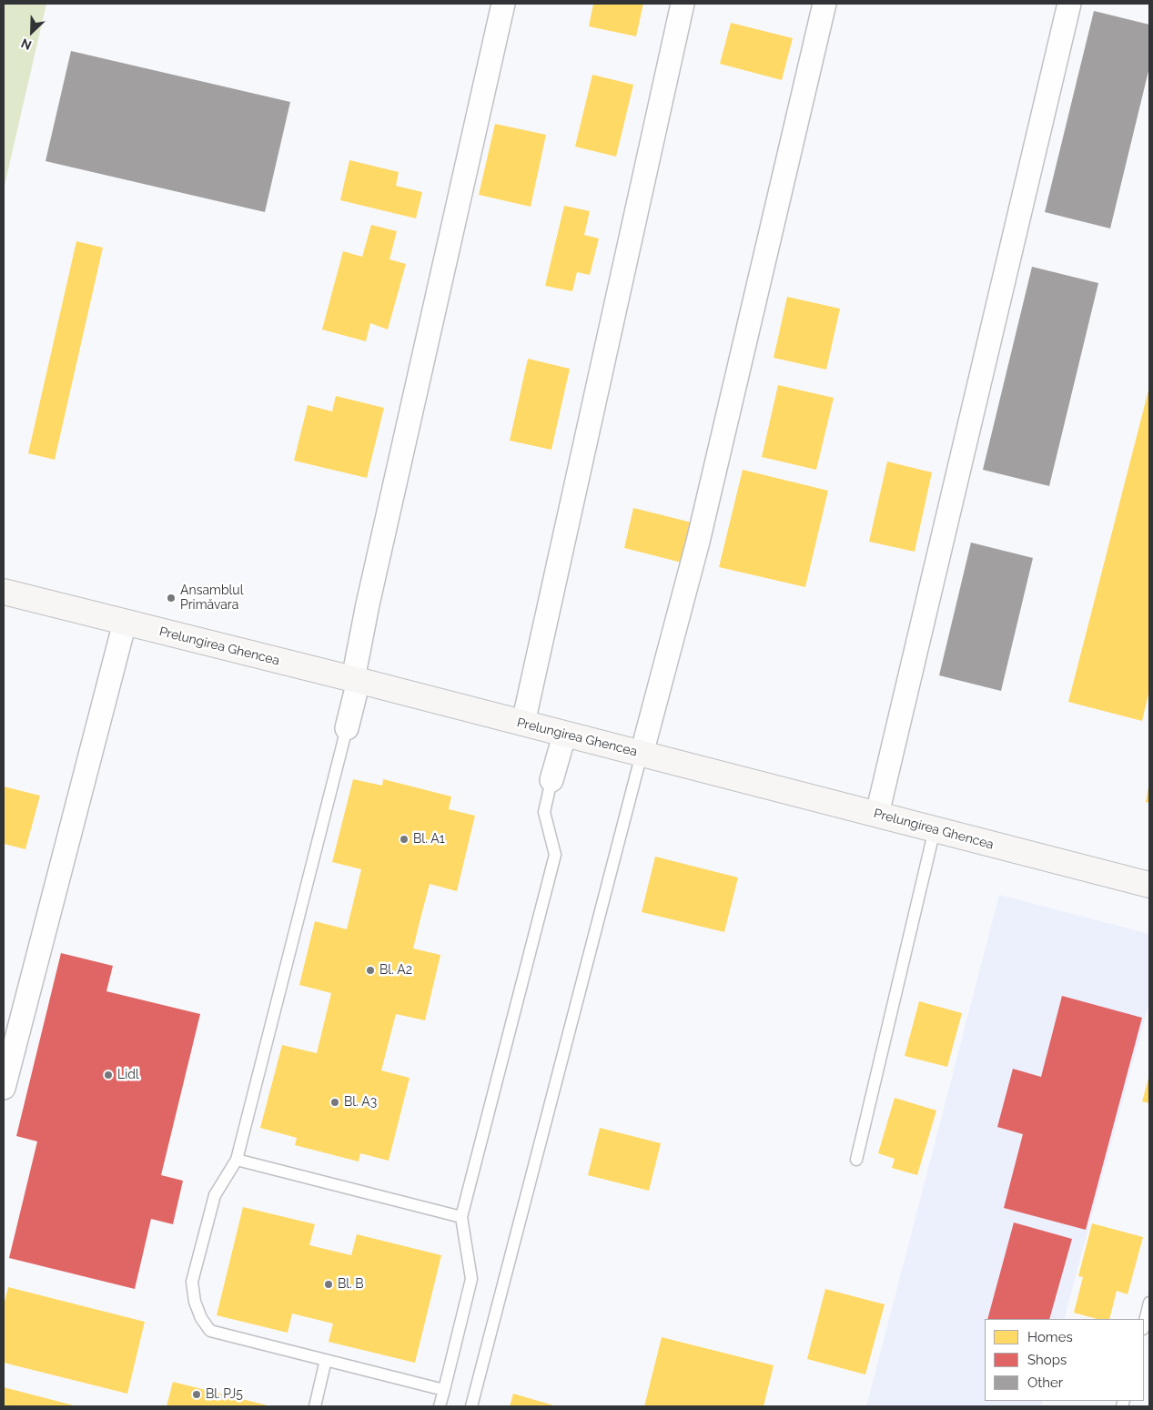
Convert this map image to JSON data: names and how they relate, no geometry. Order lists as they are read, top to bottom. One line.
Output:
{"streets":{"main road":["Prelungirea Ghencea"]},"places":["Ansamblul Primăvara","Bl. A1","Bl. A2","Lidl","Bl. A3","Bl. B","Bl. PJ5"],"legend":["Homes","Shops","Other"],"north":"bottom left"}
